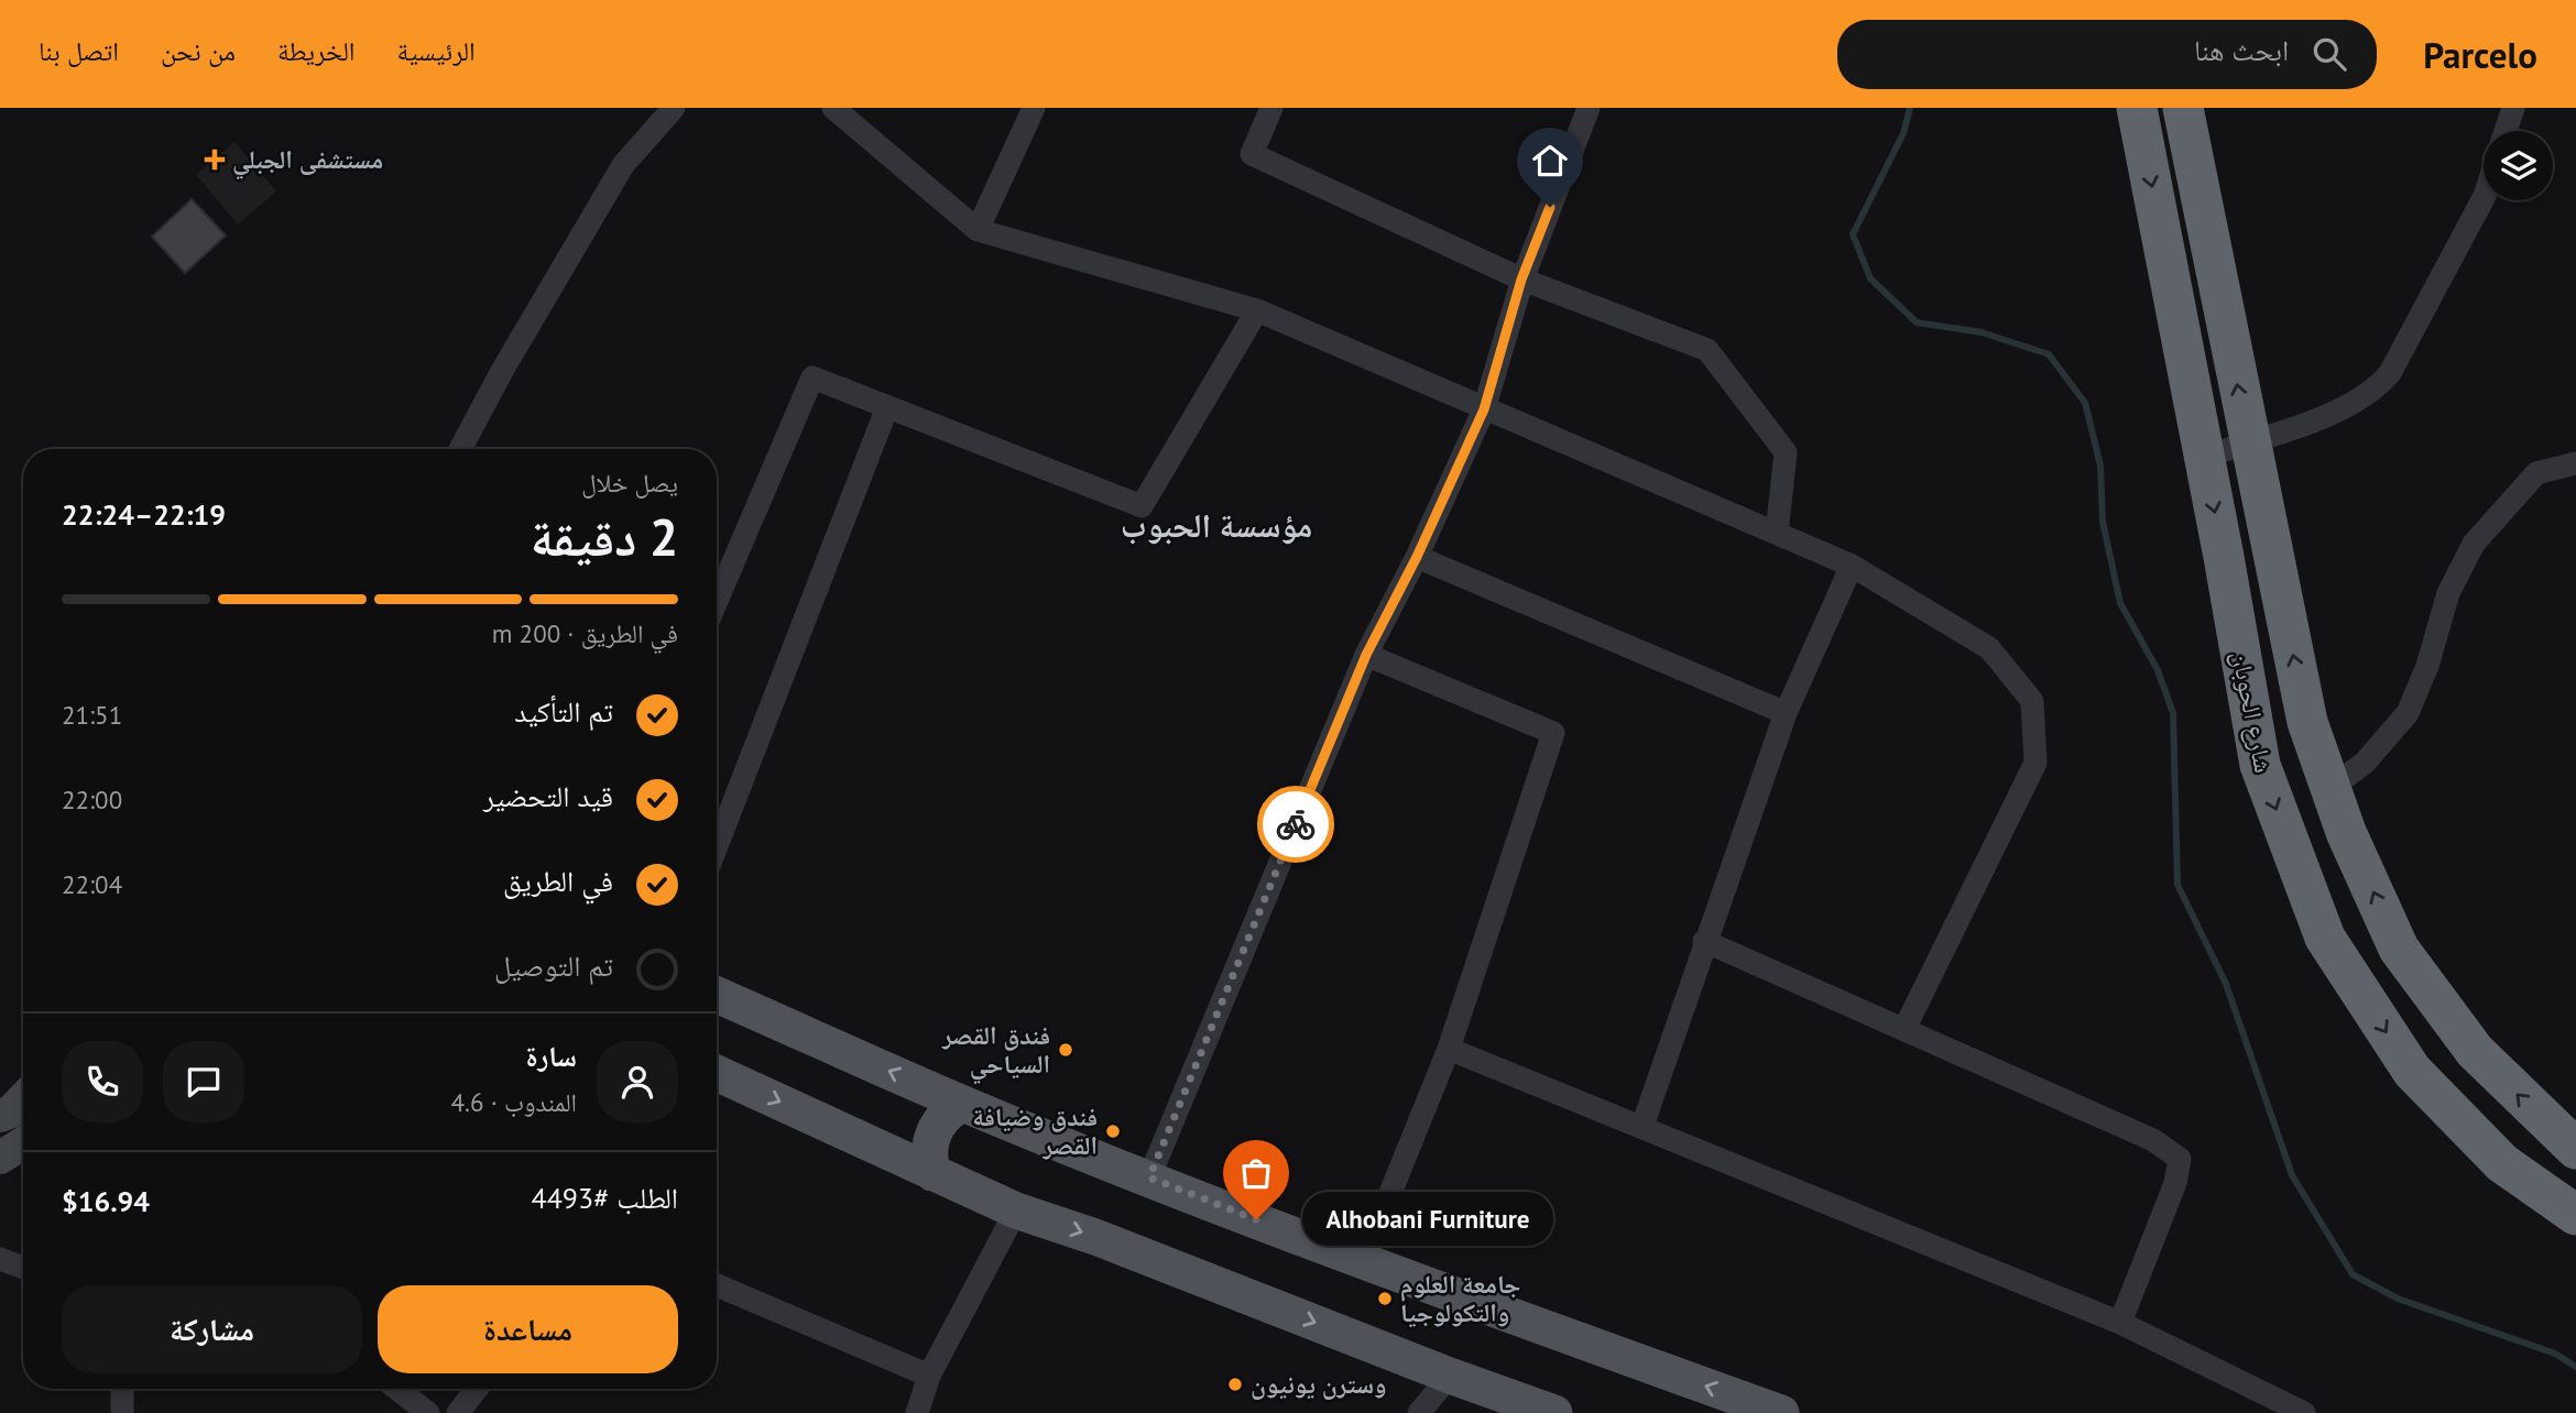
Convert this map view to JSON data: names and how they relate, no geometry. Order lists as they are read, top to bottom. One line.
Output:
{"streets":{"highway":["شارع الحوبان"]},"districts":["مؤسسة الحبوب"],"places":{"health":["مستشفى الجبلي"],"other":["فندق القصر السياحي","فندق وضيافة القصر","Alhobani Furniture","جامعة العلوم والتكولوجيا","وسترن يونيون"]},"page":{"header":"Parcelo","search":"ابحث هنا","nav":["الرئيسية","الخريطة","من نحن","اتصل بنا"],"heading":["2 دقيقة","يصل خلال","22:19–22:24"],"panel":["سارة","المندوب · 4.6","الطلب #4493","$16.94"],"bar":"في الطريق · 200 m","list":[["تم التأكيد","21:51"],["قيد التحضير","22:00"],["في الطريق","22:04"],"تم التوصيل"],"bubble":"Alhobani Furniture","buttons":["مساعدة","مشاركة"]}}
